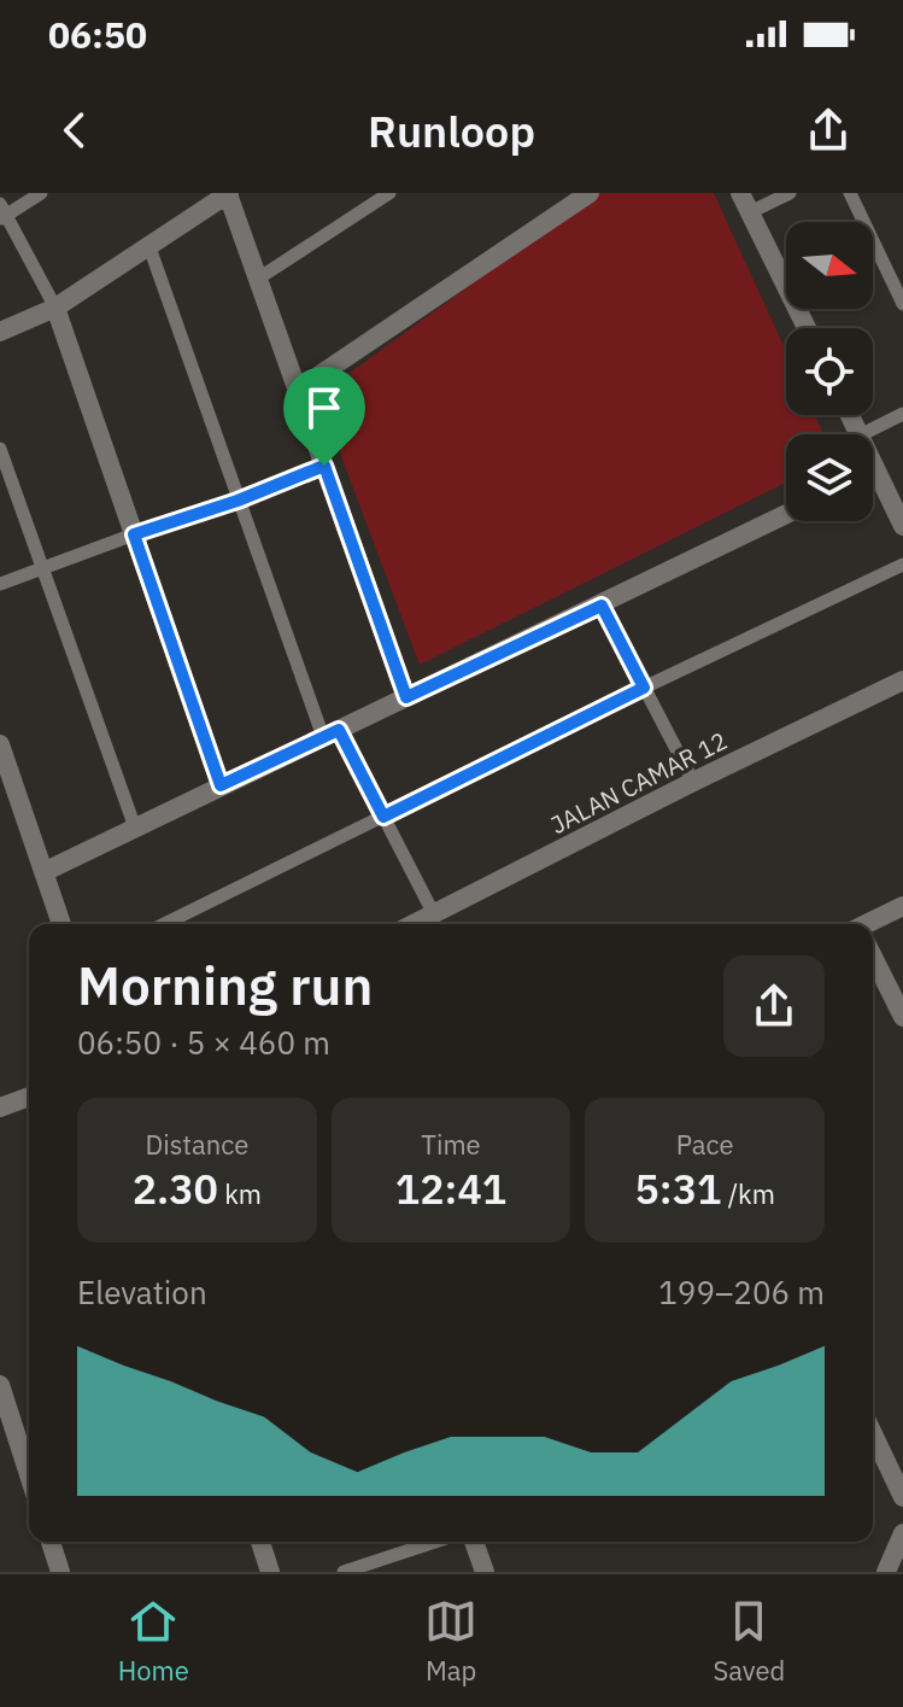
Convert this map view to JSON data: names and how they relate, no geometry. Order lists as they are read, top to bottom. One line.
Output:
{"streets":{"street":["JALAN CAMAR 12"]},"north":"right","page":{"status":"06:50","header":"Runloop","heading":["Morning run","06:50 · 5 × 460 m"],"stats":[["Distance","2.30 km"],["Time","12:41"],["Pace","5:31 /km"]],"chart":["Elevation","199–206 m"],"tabs":["Home","Map","Saved"]}}
